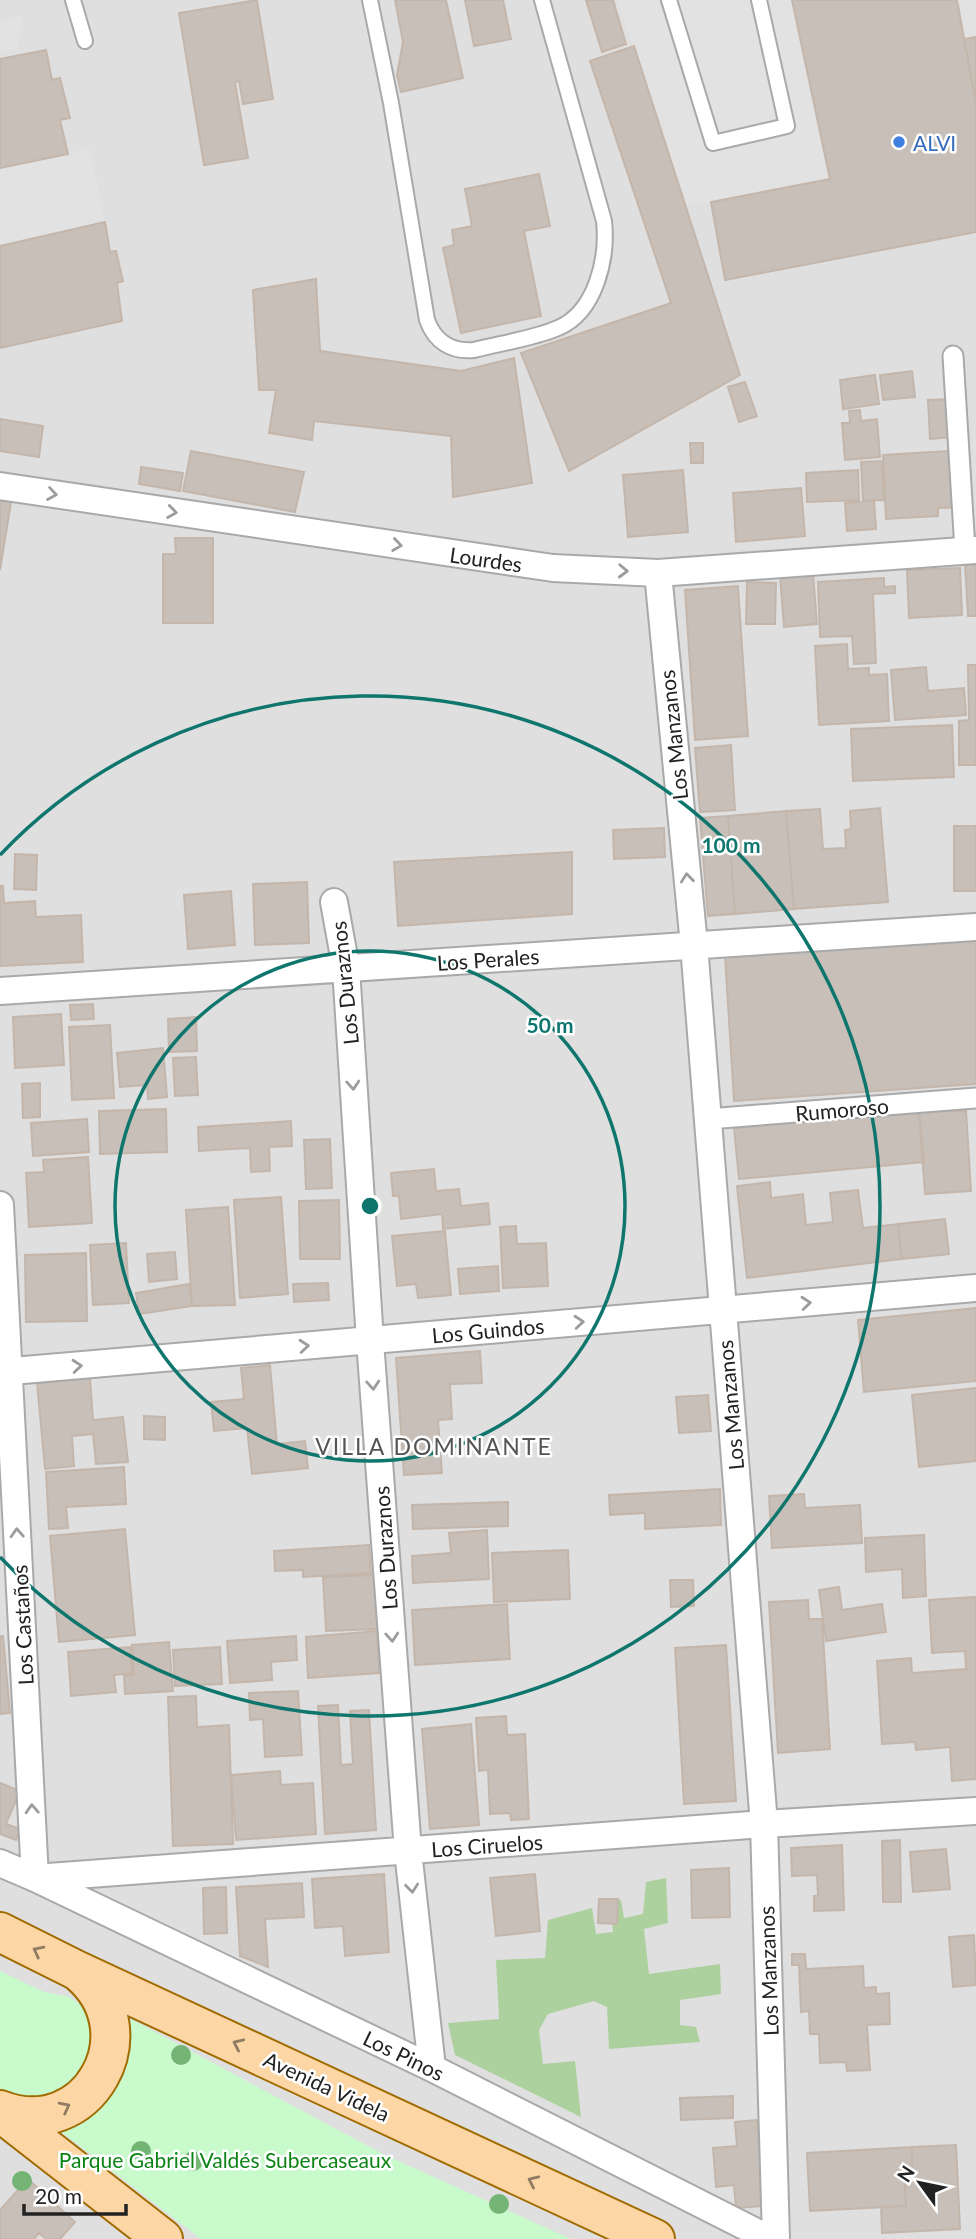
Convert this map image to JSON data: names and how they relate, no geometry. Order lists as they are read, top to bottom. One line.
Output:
{"streets":{"main road":["Avenida Videla"],"street":["Lourdes","Los Manzanos","Los Perales","Los Duraznos","Rumoroso","Los Guindos","Los Castaños","Los Ciruelos","Los Pinos"]},"crossings":[["Lourdes","Los Manzanos"],["Los Manzanos","Los Perales"],["Los Manzanos","Rumoroso"],["Los Manzanos","Los Guindos"],["Los Manzanos","Los Ciruelos"],["Los Perales","Los Duraznos"],["Los Duraznos","Los Guindos"],["Los Duraznos","Los Ciruelos"],["Los Duraznos","Los Pinos"],["Los Guindos","Los Castaños"],["Los Castaños","Los Ciruelos"],["Los Castaños","Los Pinos"],["Los Ciruelos","Los Pinos"]],"one_way":["Lourdes","Los Duraznos","Los Guindos","Los Castaños","Avenida Videla"],"districts":["VILLA DOMINANTE"],"parks":["Parque Gabriel Valdés Subercaseaux"],"places":["ALVI"],"scale_bar":"20 m","north":"top left","rings":["100 m","50 m"]}
